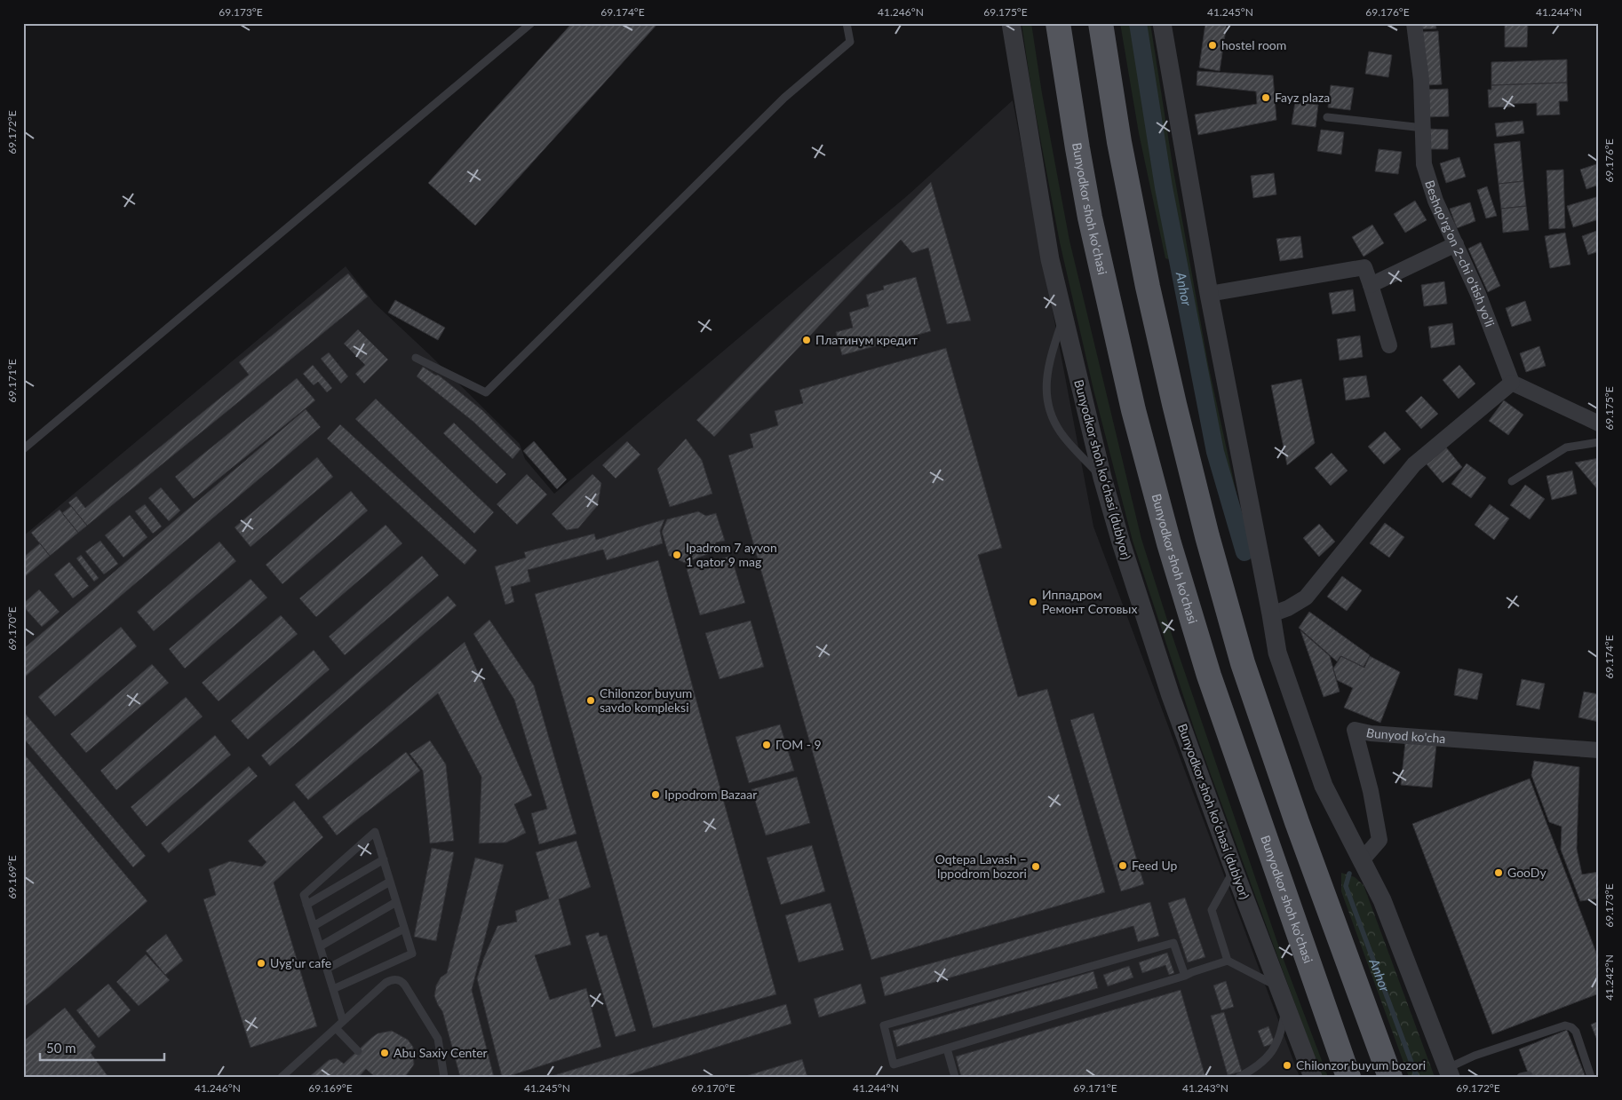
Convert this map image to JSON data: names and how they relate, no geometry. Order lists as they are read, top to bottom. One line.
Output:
{"streets":{"main road":["Bunyodkor shoh ko'chasi"],"street":["Beshqo'rg'on 2-chi o'tish yo'li","Bunyodkor shoh koʻchasi (dublyor)","Bunyod ko'cha"]},"water":["Anhor"],"places":["hostel room","Fayz plaza","Платинум кредит","Ipadrom 7 ayvon 1 qator 9 mag","Иппадром Ремонт Сотовых","Chilonzor buyum savdo kompleksi","ГОМ - 9","Ippodrom Bazaar","Feed Up","Oqtepa Lavash – Ippodrom bozori","GooDy","Uyg'ur cafe","Abu Saxiy Center","Chilonzor buyum bozori"],"scale_bar":"50 m","coordinates":["69.173°E","69.174°E","41.246°N","69.175°E","41.245°N","69.176°E","41.244°N","69.172°E","69.171°E","69.170°E","69.169°E","41.242°N","41.243°N"]}
